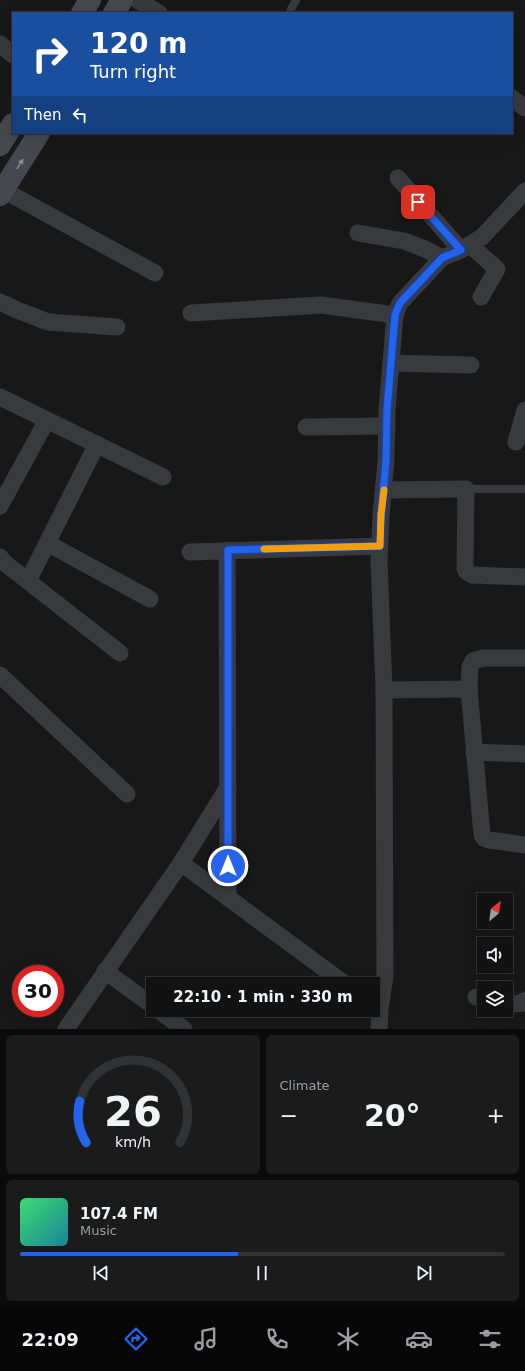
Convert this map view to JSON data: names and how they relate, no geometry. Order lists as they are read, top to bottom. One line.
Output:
{"north":"top right","page":{"turn":["120 m","Turn right"],"then":"Then","limit":"30","trip":"22:10 · 1 min · 330 m","tile":"Climate","heat":["−","20°","+"],"song":["107.4 FM","Music"],"tabs":"22:09","gauge":["26","km/h"]}}
